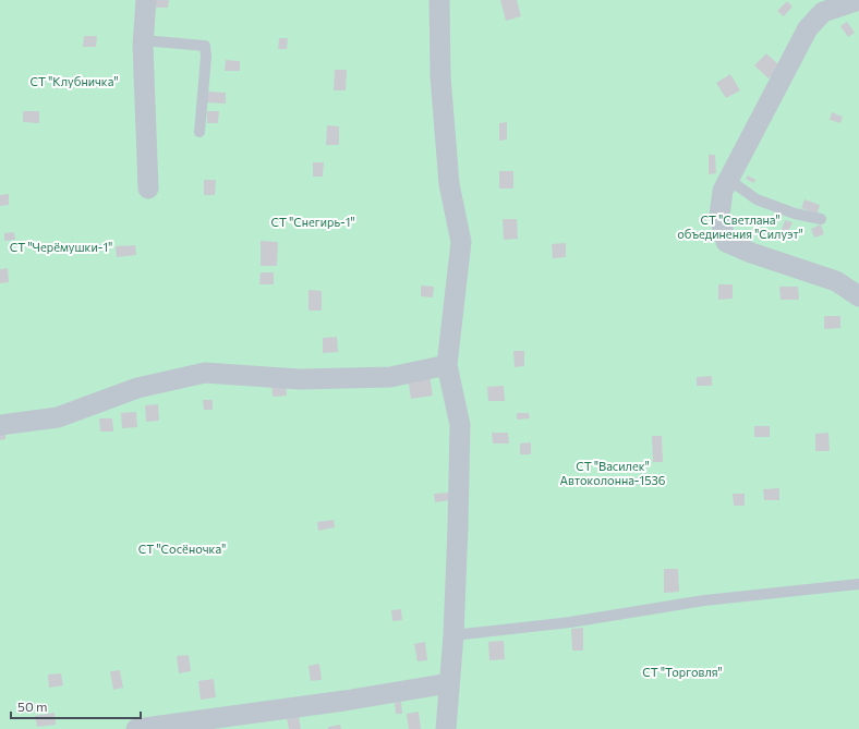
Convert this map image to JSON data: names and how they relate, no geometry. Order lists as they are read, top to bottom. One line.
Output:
{"parks":["СТ \"Клубничка\"","СТ \"Светлана\" объединения \"Силуэт\"","СТ \"Снегирь-1\"","СТ \"Черёмушки-1\"","СТ \"Василек\" Автоколонна-1536","СТ \"Сосёночка\"","СТ \"Торговля\""],"scale_bar":"50 m"}
